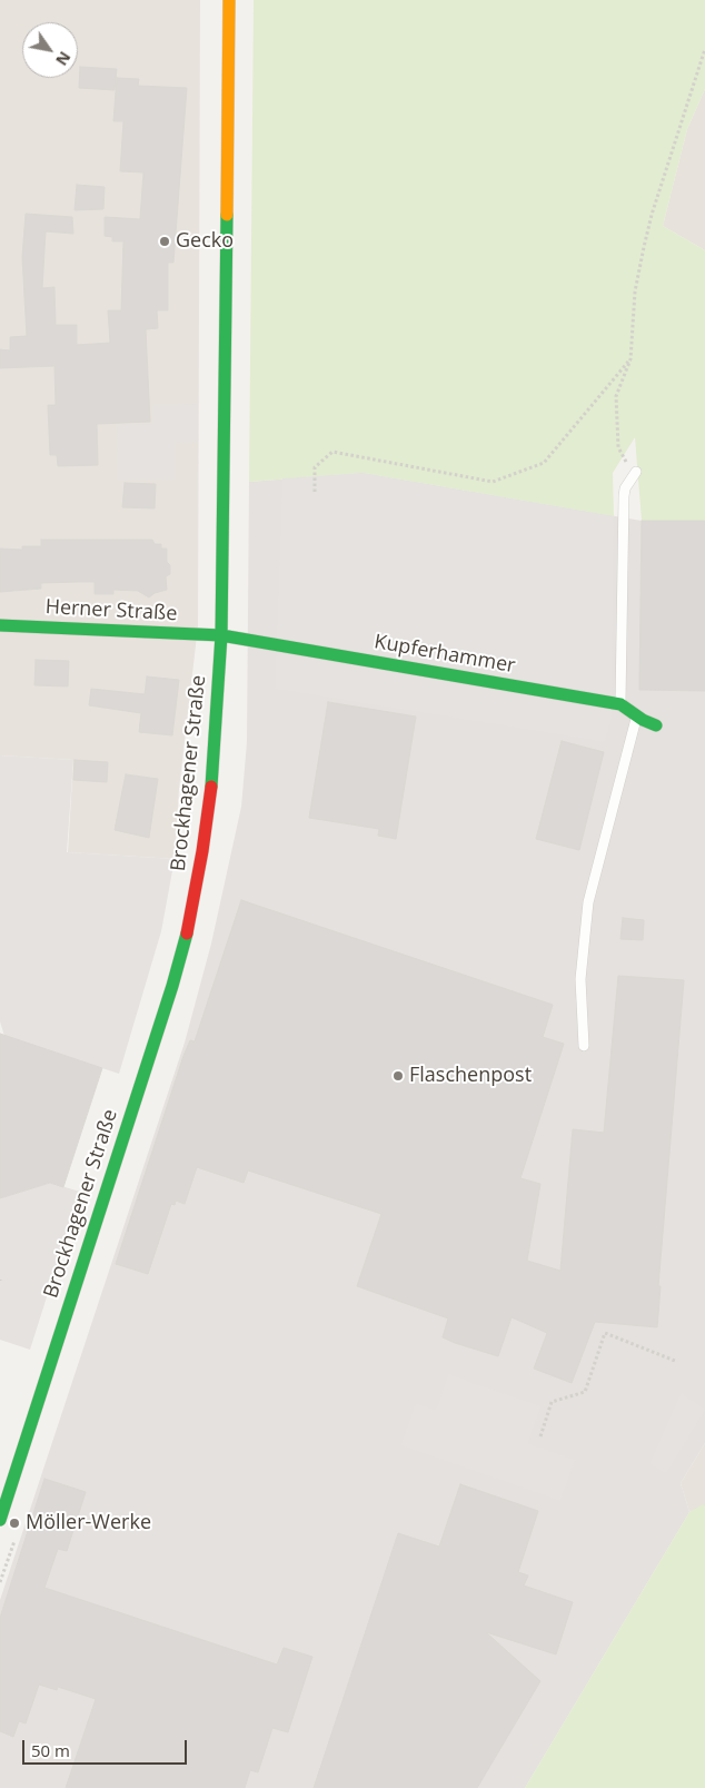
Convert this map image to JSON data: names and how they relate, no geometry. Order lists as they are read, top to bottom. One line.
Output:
{"streets":{"main road":["Herner Straße","Kupferhammer","Brockhagener Straße"]},"crossings":[["Herner Straße","Kupferhammer"],["Herner Straße","Brockhagener Straße"],["Kupferhammer","Brockhagener Straße"]],"places":["Gecko","Flaschenpost","Möller-Werke"],"scale_bar":"50 m","north":"bottom right"}
